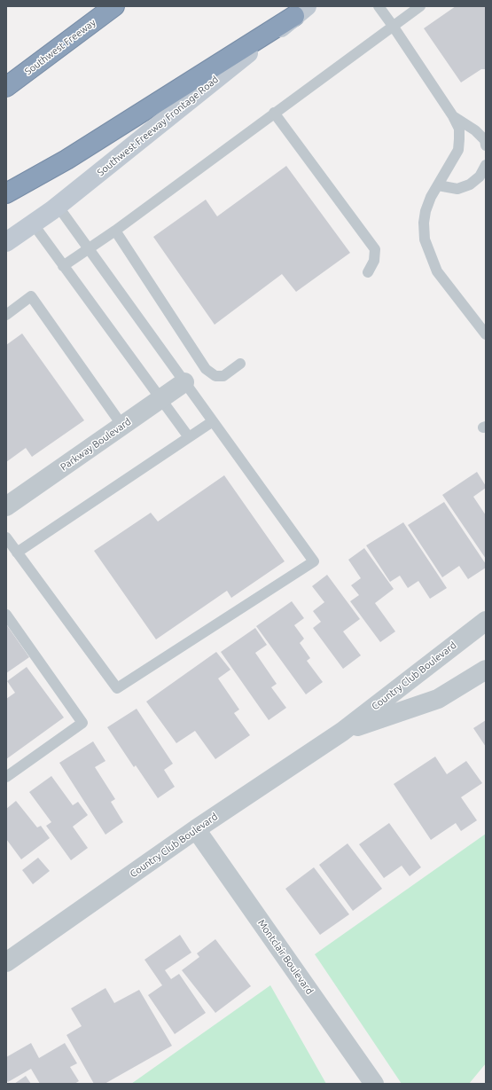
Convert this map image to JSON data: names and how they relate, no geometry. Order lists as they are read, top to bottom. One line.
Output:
{"streets":{"highway":["Southwest Freeway"],"main road":["Southwest Freeway Frontage Road"],"street":["Parkway Boulevard","Country Club Boulevard","Montclair Boulevard"]},"crossings":[["Country Club Boulevard","Montclair Boulevard"]]}
